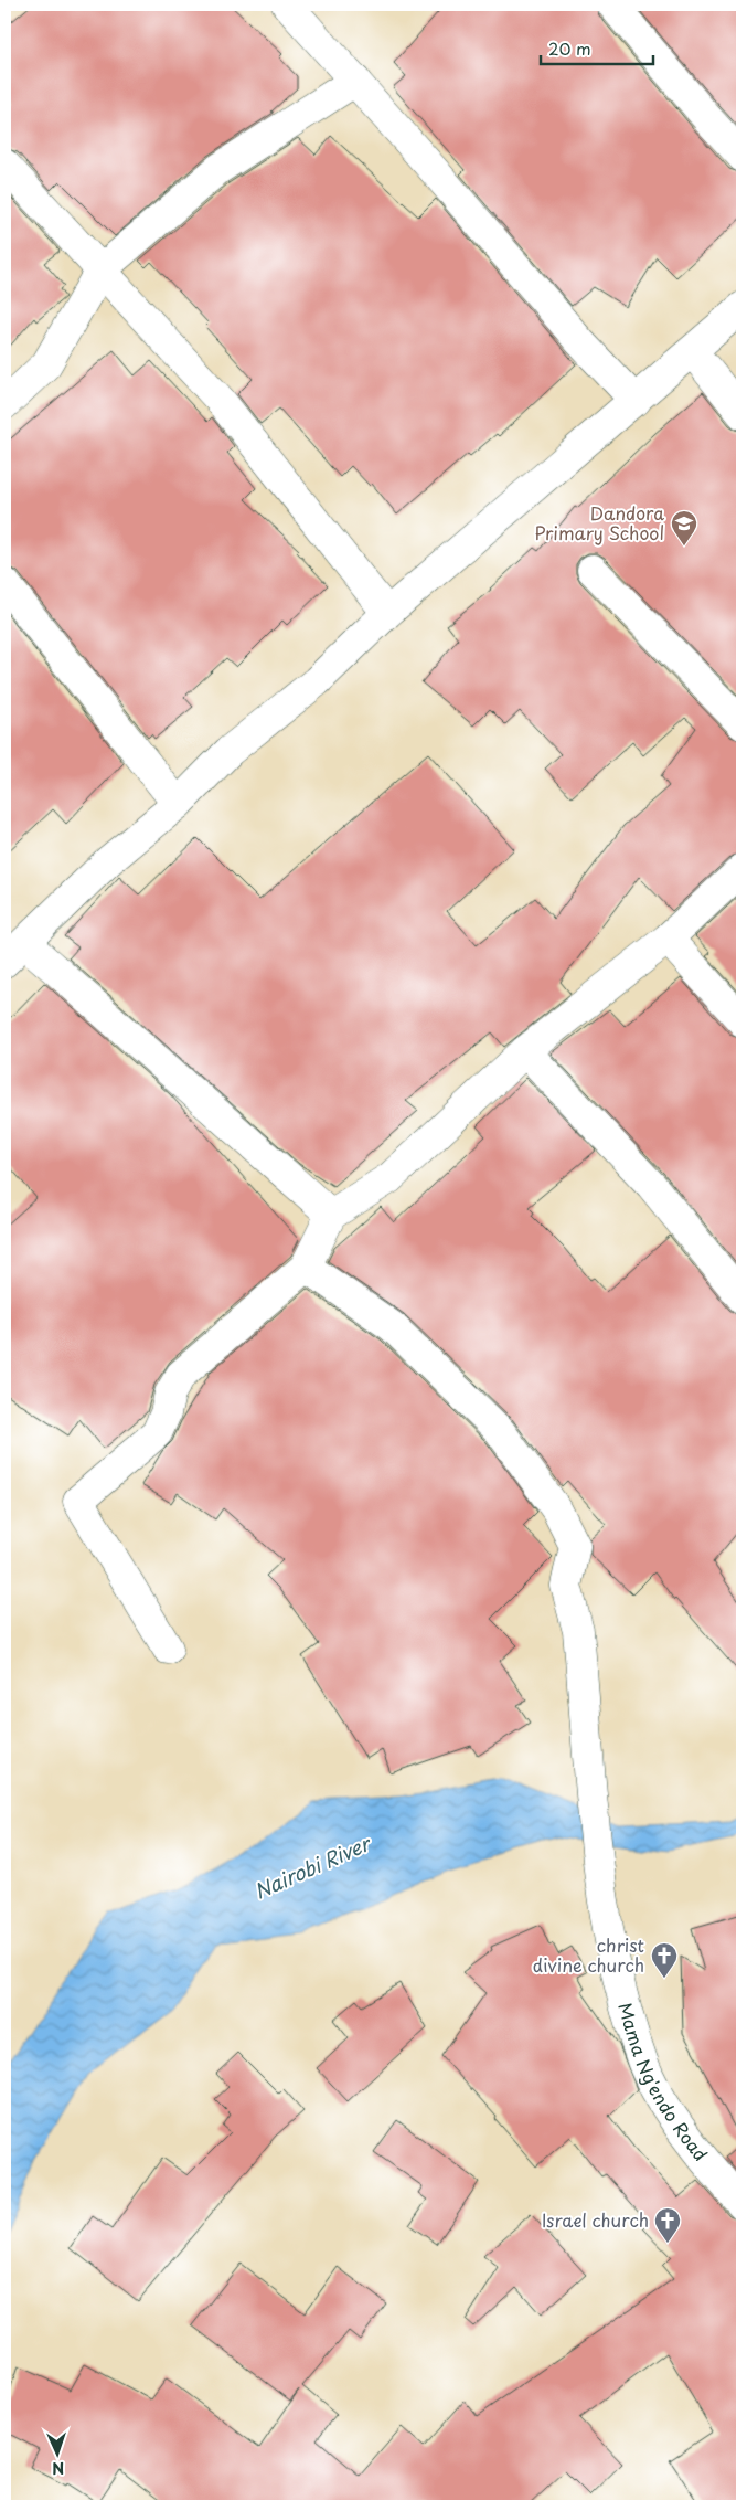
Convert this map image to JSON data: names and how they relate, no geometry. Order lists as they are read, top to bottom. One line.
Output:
{"streets":{"street":["Mama Ng'endo Road"]},"water":["Nairobi River"],"places":{"school or university":["Dandora Primary School"],"church":["christ divine church","Israel church"]},"scale_bar":"20 m","north":"bottom"}
